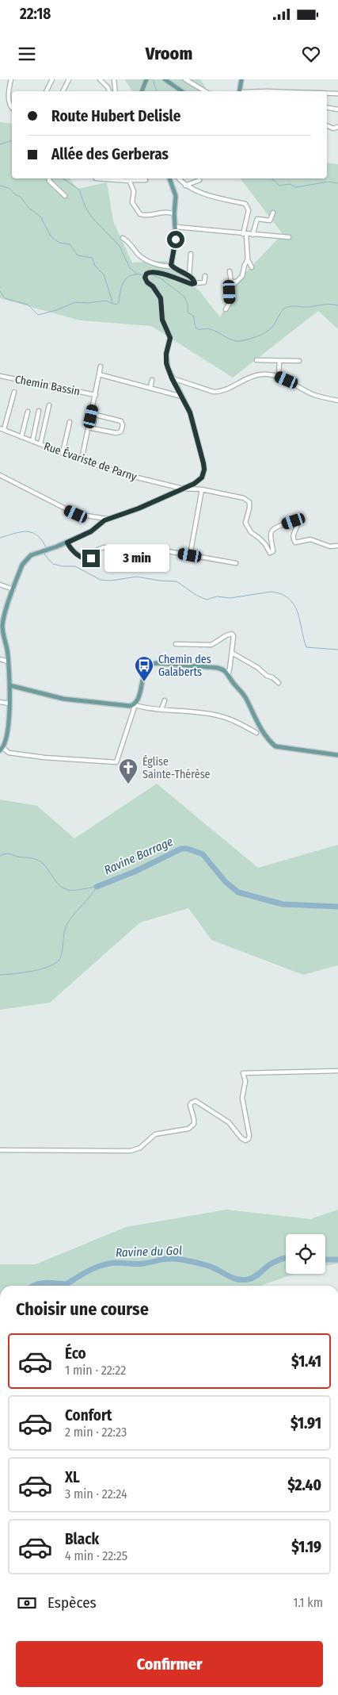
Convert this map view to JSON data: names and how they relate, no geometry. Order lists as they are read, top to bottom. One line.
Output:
{"streets":{"street":["Chemin Bassin","Rue Évariste de Parny"]},"crossings":[["Chemin Bassin","Rue Évariste de Parny"]],"water":["Ravine Barrage","Ravine du Gol"],"places":{"bus stop":["Chemin des Galaberts"],"church":["Église Sainte-Thérèse"]},"page":{"status":"22:18","header":"Vroom","banner":["Route Hubert Delisle","Allée des Gerberas"],"bubble":"3 min","heading":"Choisir une course","list":[{"name":"Éco","note":"1 min · 22:22","value":"$1.41"},{"name":"Confort","note":"2 min · 22:23","value":"$1.91"},{"name":"XL","note":"3 min · 22:24","value":"$2.40"},{"name":"Black","note":"4 min · 22:25","value":"$1.19"}],"pay":["Espèces","1.1 km"],"buttons":"Confirmer"}}
